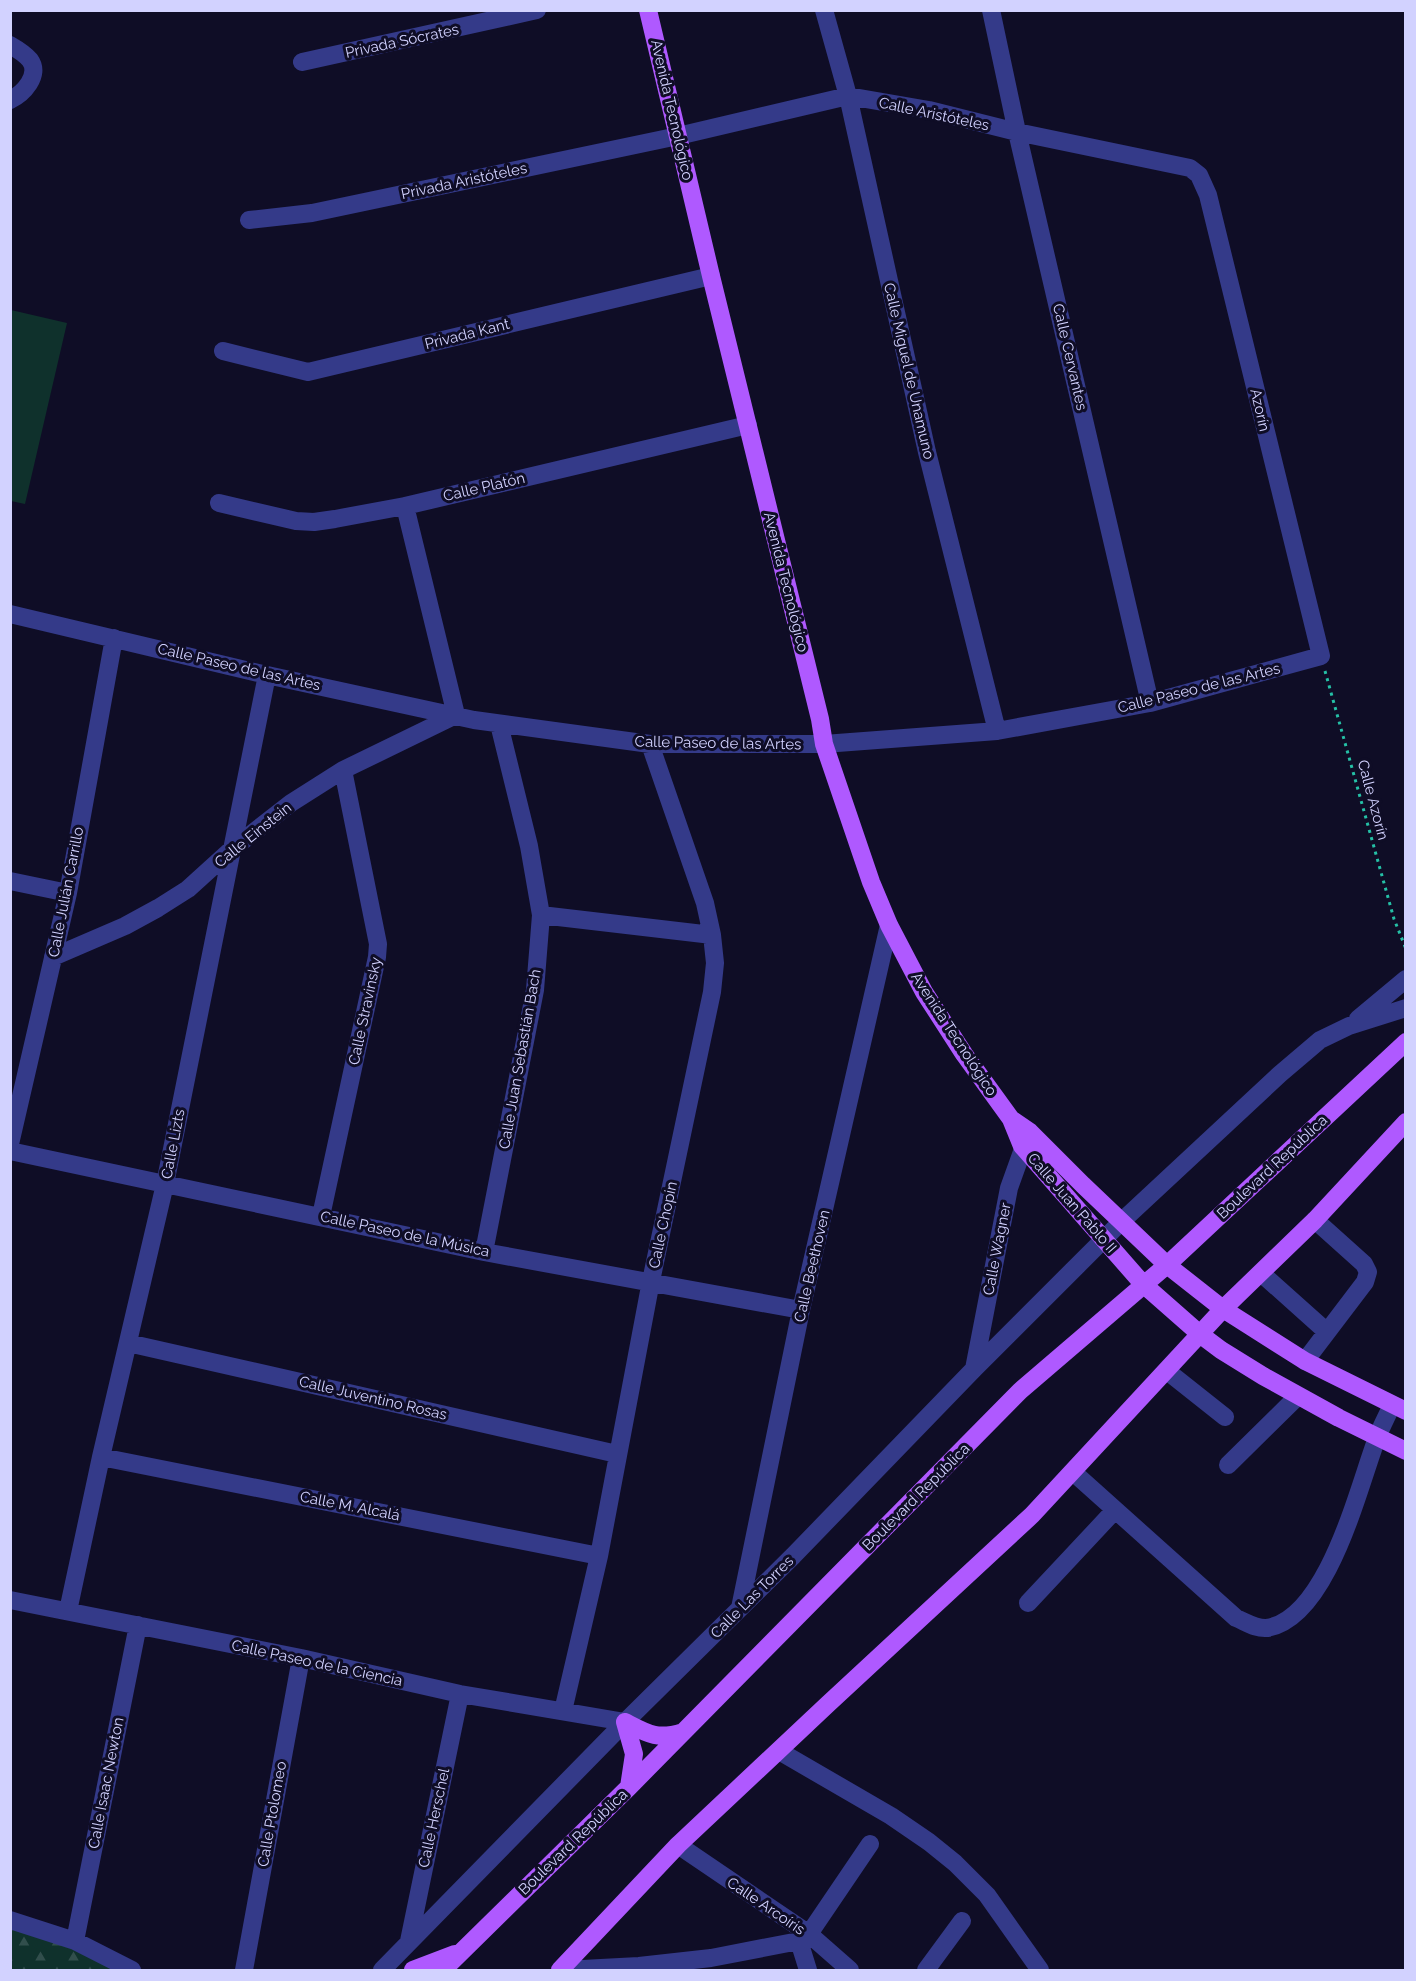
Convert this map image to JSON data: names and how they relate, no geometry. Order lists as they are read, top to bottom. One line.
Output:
{"streets":{"main road":["Avenida Tecnológico","Boulevard República","Calle Juan Pablo II"],"street":["Privada Sócrates","Calle Aristóteles","Privada Aristóteles","Privada Kant","Calle Cervantes","Calle Miguel de Unamuno","Azorín","Calle Platón","Calle Paseo de las Artes","Calle Einstein","Calle Julián Carrillo","Calle Stravinsky","Calle Juan Sebastián Bach","Calle Lizts","Calle Chopin","Calle Paseo de la Música","Calle Wagner","Calle Beethoven","Calle Juventino Rosas","Calle M. Alcalá","Calle Las Torres","Calle Paseo de la Ciencia","Calle Isaac Newton","Calle Ptolomeo","Calle Herschel","Calle Arcoíris"],"path":["Calle Azorín"]},"crossings":[["Avenida Tecnológico","Calle Aristóteles"],["Avenida Tecnológico","Privada Aristóteles"],["Avenida Tecnológico","Privada Kant"],["Avenida Tecnológico","Calle Platón"],["Avenida Tecnológico","Calle Paseo de las Artes"],["Avenida Tecnológico","Calle Juan Pablo II"],["Avenida Tecnológico","Calle Beethoven"],["Calle Aristóteles","Privada Aristóteles"],["Calle Aristóteles","Calle Cervantes"],["Calle Aristóteles","Calle Miguel de Unamuno"],["Calle Aristóteles","Azorín"],["Calle Cervantes","Calle Paseo de las Artes"],["Calle Miguel de Unamuno","Calle Paseo de las Artes"],["Azorín","Calle Paseo de las Artes"],["Azorín","Calle Azorín"],["Calle Paseo de las Artes","Calle Azorín"],["Calle Paseo de las Artes","Calle Einstein"],["Calle Paseo de las Artes","Calle Julián Carrillo"],["Calle Paseo de las Artes","Calle Juan Sebastián Bach"],["Calle Paseo de las Artes","Calle Lizts"],["Calle Paseo de las Artes","Calle Chopin"],["Calle Einstein","Calle Julián Carrillo"],["Calle Einstein","Calle Stravinsky"],["Calle Einstein","Calle Lizts"],["Calle Stravinsky","Calle Paseo de la Música"],["Calle Juan Sebastián Bach","Calle Paseo de la Música"],["Calle Lizts","Calle Paseo de la Música"],["Calle Lizts","Calle Juventino Rosas"],["Calle Lizts","Calle M. Alcalá"],["Calle Lizts","Calle Paseo de la Ciencia"],["Boulevard República","Calle Juan Pablo II"],["Calle Juan Pablo II","Calle Wagner"],["Calle Juan Pablo II","Calle Las Torres"],["Calle Chopin","Calle Paseo de la Música"],["Calle Chopin","Calle Juventino Rosas"],["Calle Chopin","Calle M. Alcalá"],["Calle Chopin","Calle Paseo de la Ciencia"],["Calle Paseo de la Música","Calle Beethoven"],["Calle Wagner","Calle Las Torres"],["Calle Beethoven","Calle Las Torres"],["Calle Las Torres","Calle Paseo de la Ciencia"],["Calle Las Torres","Calle Herschel"],["Calle Paseo de la Ciencia","Calle Isaac Newton"],["Calle Paseo de la Ciencia","Calle Ptolomeo"],["Calle Paseo de la Ciencia","Calle Herschel"]]}
